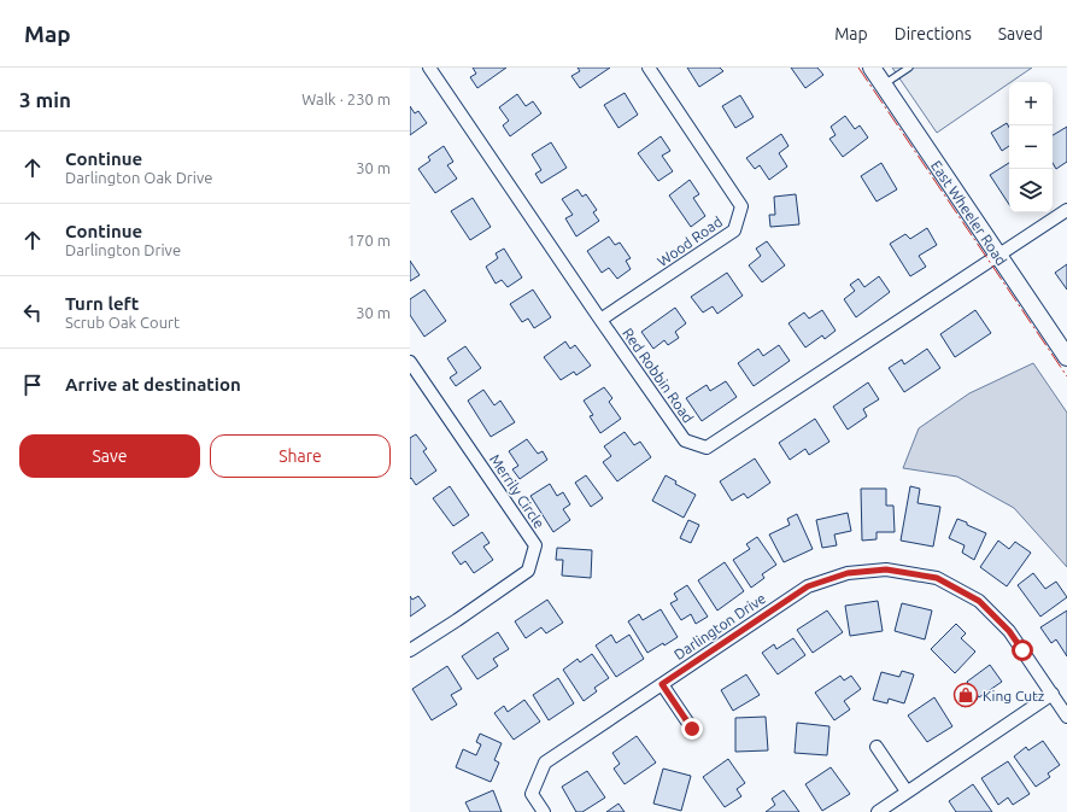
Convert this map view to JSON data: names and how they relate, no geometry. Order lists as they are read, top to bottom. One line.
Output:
{"streets":{"street":["East Wheeler Road","Wood Road","Red Robbin Road","Merrily Circle","Darlington Drive"]},"crossings":[["East Wheeler Road","Red Robbin Road"],["Wood Road","Red Robbin Road"]],"places":{"shop":["King Cutz"]},"page":{"header":"Map","nav":["Map","Directions","Saved"],"heading":["3 min","Walk · 230 m"],"map_buttons":["+","−"],"list":[["Continue","Darlington Oak Drive","30 m"],["Continue","Darlington Drive","170 m"],["Turn left","Scrub Oak Court","30 m"],"Arrive at destination"],"buttons":["Save","Share"]}}
